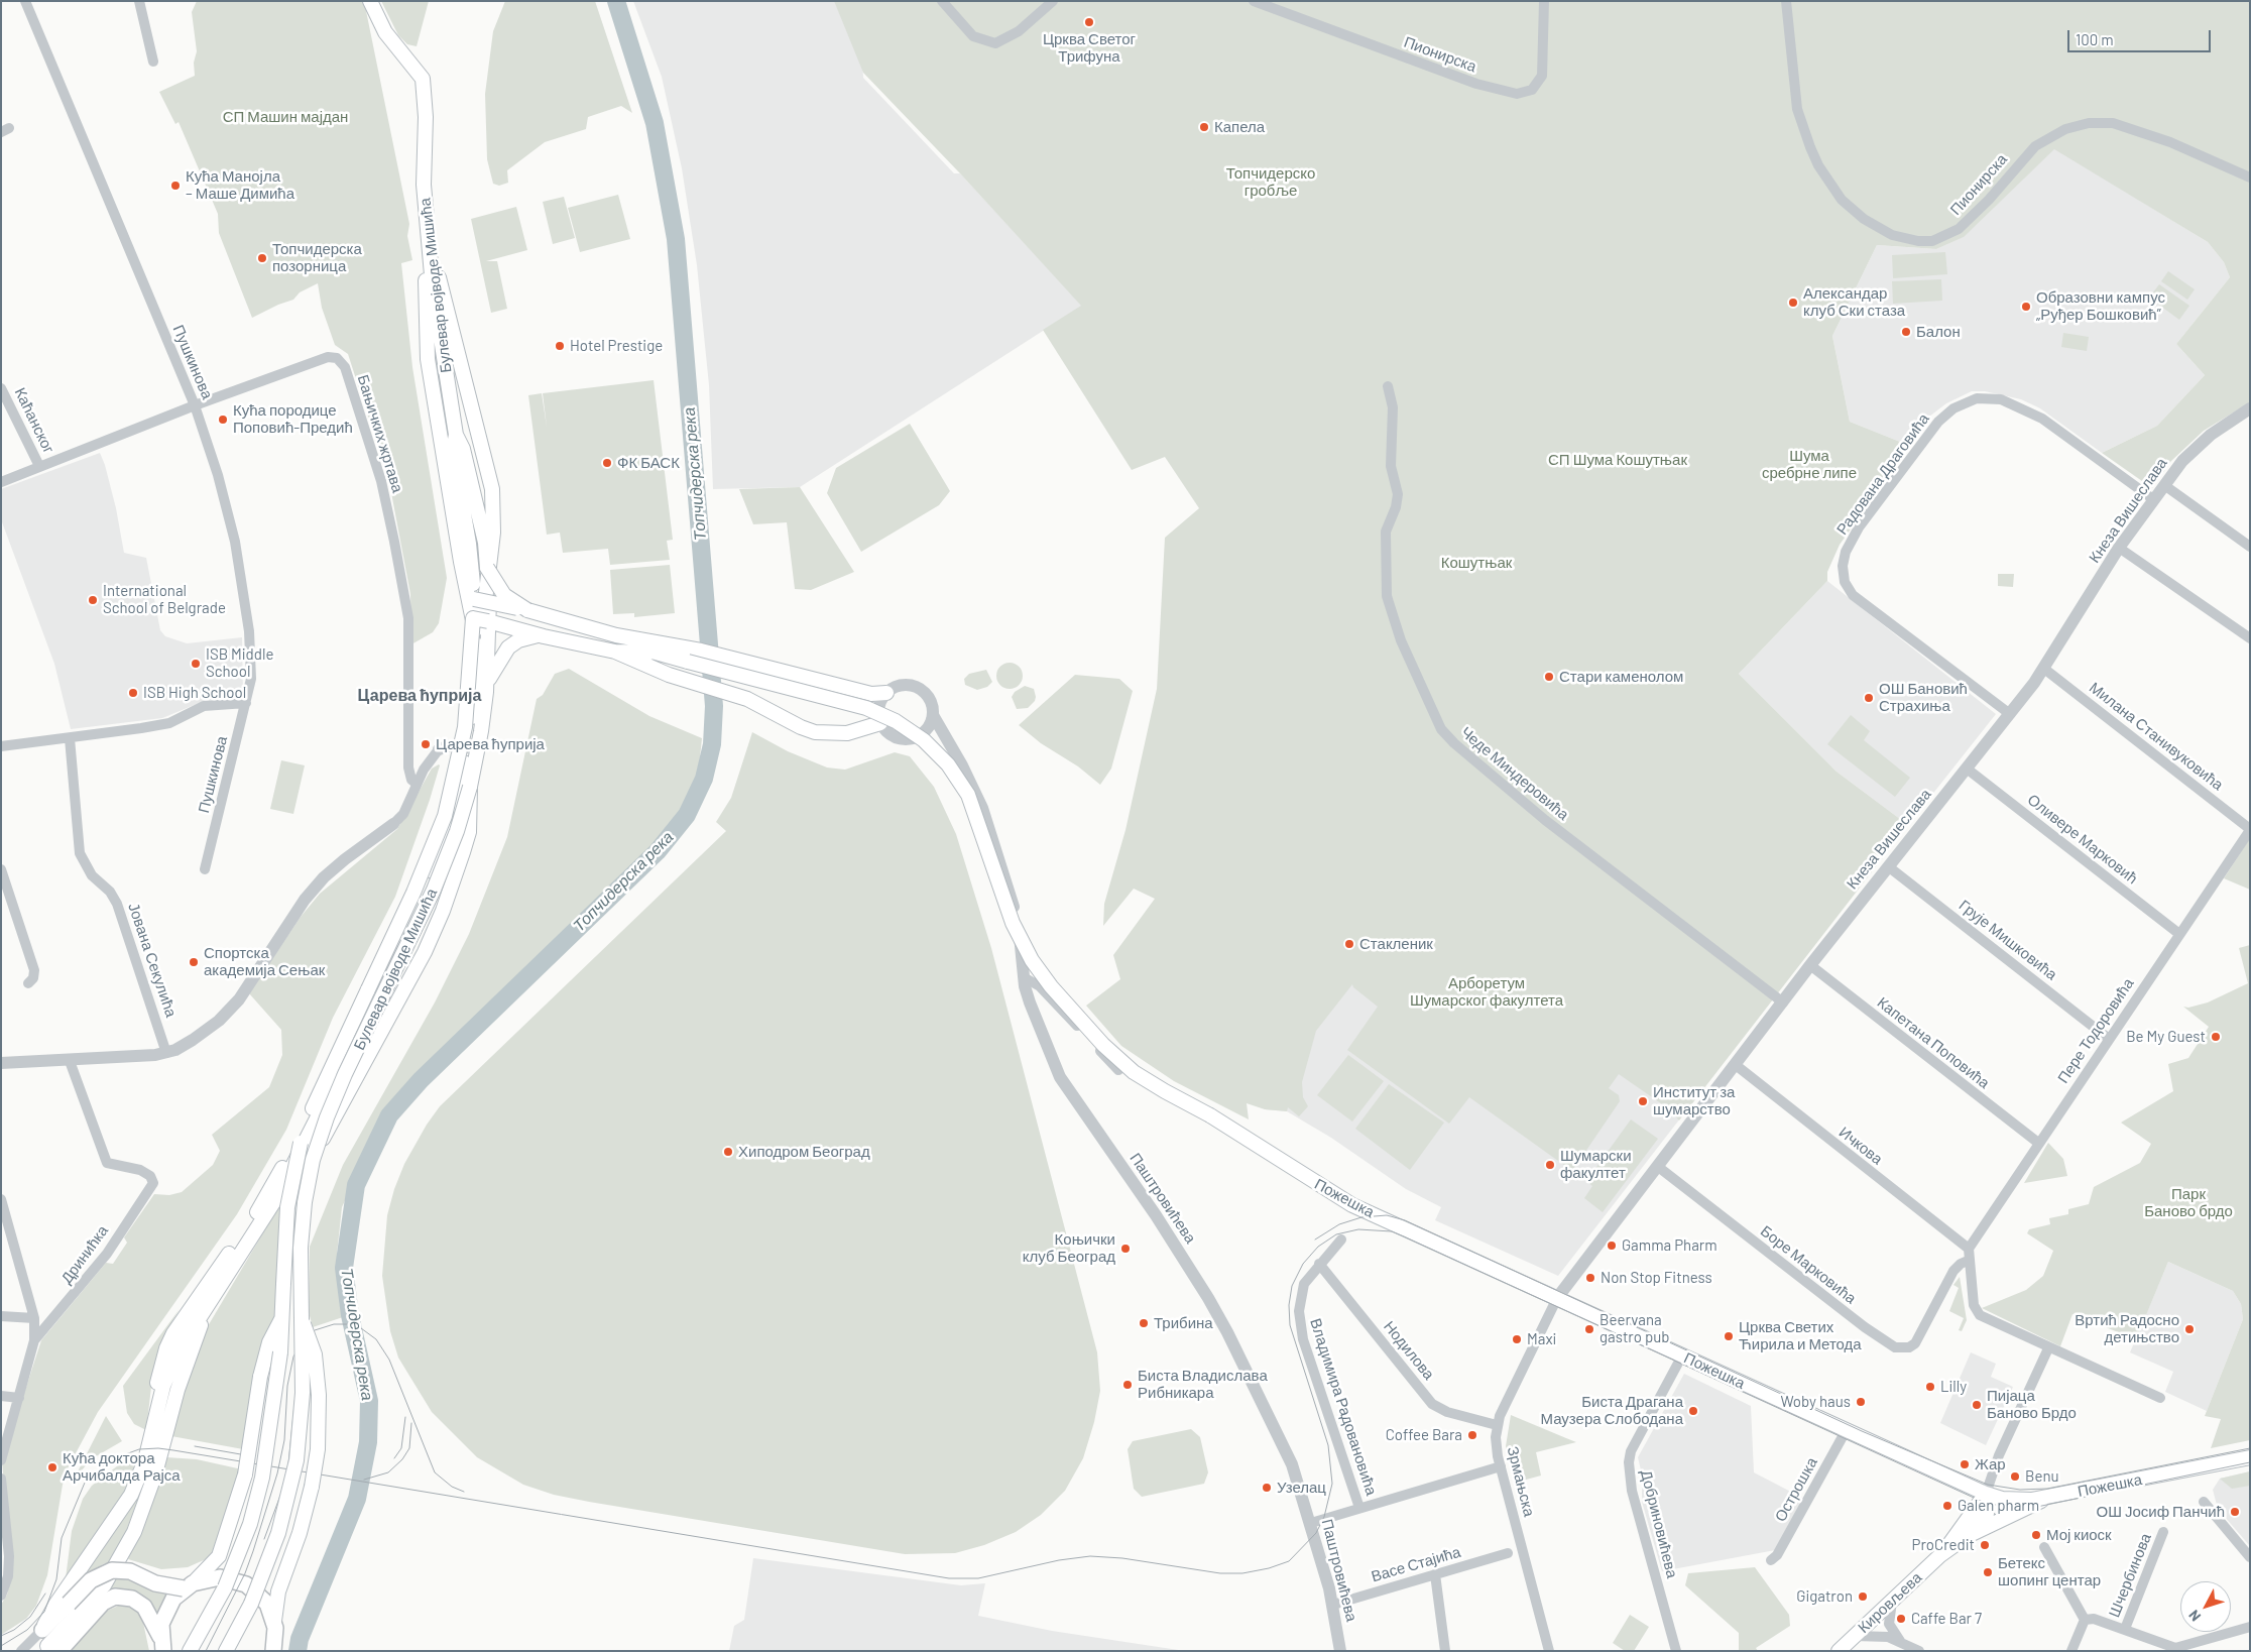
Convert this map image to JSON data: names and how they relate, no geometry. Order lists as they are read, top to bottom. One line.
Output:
{"streets":{"main road":["Булевар војводе Мишића","Пожешка","Кировљева"],"street":["Пионирска","Пушкинова","Каћанског","Бањичких жртава","Радована Драговића","Кнеза Вишеслава","Милана Станивуковића","Чеде Миндеровића","Оливере Марковић","Грује Мишковића","Јована Секулића","Пере Тодоровића","Капетана Поповића","Ичкова","Паштровићева","Дринићка","Боре Марковића","Нодилова","Владимира Радовановића","Зрмањска","Острошка","Добриновићева","Васе Стајића","Шчербинова"]},"crossings":[["Пушкинова","Бањичких жртава"],["Каћанског","Бањичких жртава"],["Радована Драговића","Кнеза Вишеслава"],["Кнеза Вишеслава","Милана Станивуковића"],["Кнеза Вишеслава","Чеде Миндеровића"],["Кнеза Вишеслава","Оливере Марковић"],["Кнеза Вишеслава","Грује Мишковића"],["Кнеза Вишеслава","Капетана Поповића"],["Кнеза Вишеслава","Ичкова"],["Кнеза Вишеслава","Пожешка"],["Кнеза Вишеслава","Боре Марковића"],["Кнеза Вишеслава","Зрмањска"],["Милана Станивуковића","Пере Тодоровића"],["Оливере Марковић","Пере Тодоровића"],["Грује Мишковића","Пере Тодоровића"],["Пере Тодоровића","Капетана Поповића"],["Пере Тодоровића","Ичкова"],["Паштровићева","Васе Стајића"],["Пожешка","Зрмањска"],["Пожешка","Острошка"],["Пожешка","Добриновићева"],["Пожешка","Кировљева"],["Нодилова","Владимира Радовановића"],["Нодилова","Зрмањска"]],"districts":["Царева ћуприја"],"water":["Топчидерска река"],"parks":["СП Машин мајдан","Топчидерско гробље","Шума сребрне липе","СП Шума Кошутњак","Кошутњак","Арборетум Шумарског факултета","Парк Баново брдо"],"places":["Црква Светог Трифуна","Капела","Кућа Манојла – Маше Димића","Топчидерска позорница","Александар клуб Ски стаза","Образовни кампус „Руђер Бошковић”","Балон","Hotel Prestige","Кућа породице Поповић-Предић","ФК БАСК","International School of Belgrade","ISB Middle School","Стари каменолом","ISB High School","ОШ Бановић Страхиња","Царева ћуприја","Стакленик","Спортска академија Сењак","Be My Guest","Институт за шумарство","Хиподром Београд","Шумарски факултет","Gamma Pharm","Коњички клуб Београд","Non Stop Fitness","Трибина","Beervana gastro pub","Вртић Радосно детињство","Црква Светих Ћирила и Метода","Maxi","Биста Владислава Рибникара","Lilly","Woby haus","Пијаца Баново Брдо","Биста Драгана Маузера Слободана","Coffee Bara","Жар","Кућа доктора Арчибалда Рајса","Benu","Узелац","Galen pharm","ОШ Јосиф Панчић","Мој киоск","ProCredit","Бетекс шопинг центар","Gigatron","Caffe Bar 7"],"scale_bar":"100 m","north":"bottom left"}
